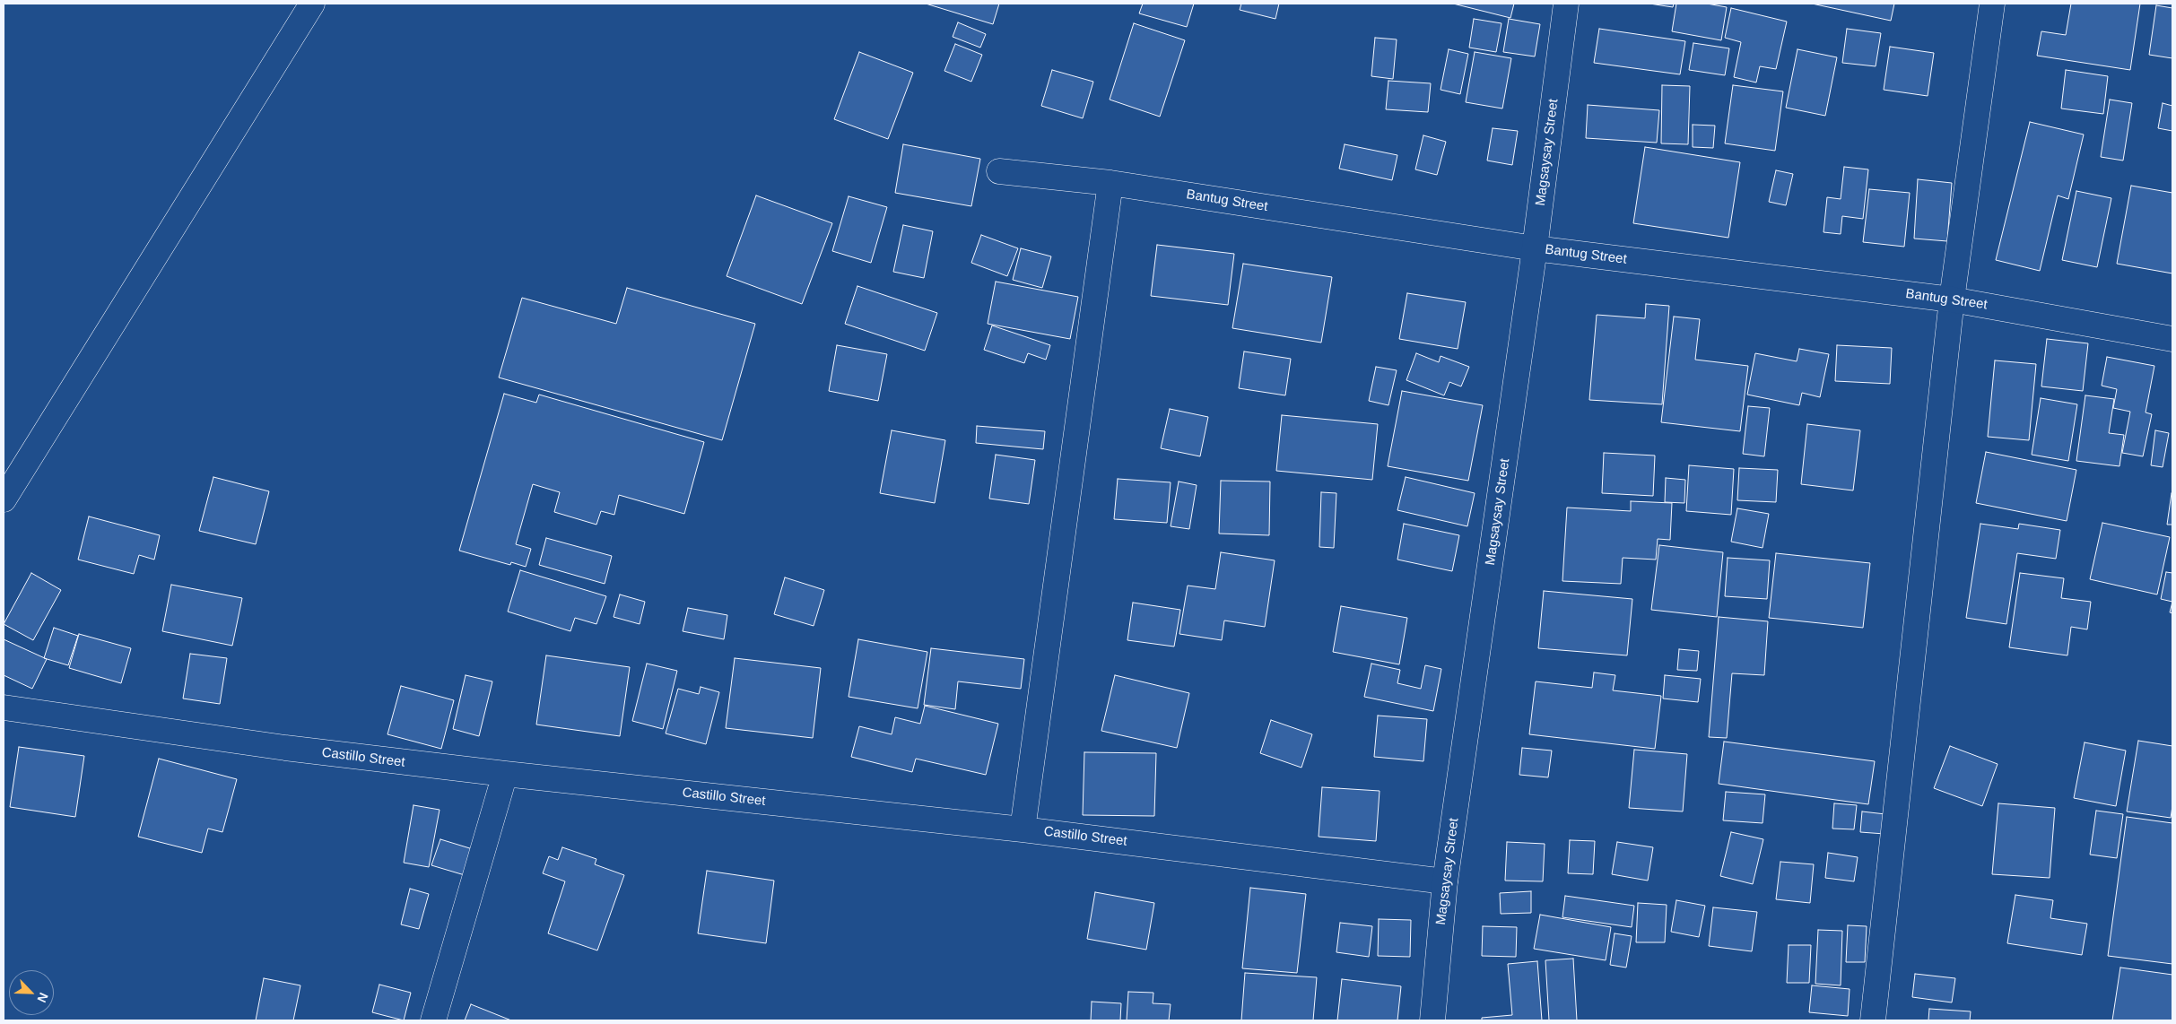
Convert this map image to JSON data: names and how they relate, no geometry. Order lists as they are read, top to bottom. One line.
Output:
{"streets":{"street":["Magsaysay Street","Bantug Street","Castillo Street"]},"crossings":[["Magsaysay Street","Bantug Street"],["Magsaysay Street","Castillo Street"]],"north":"bottom right"}
